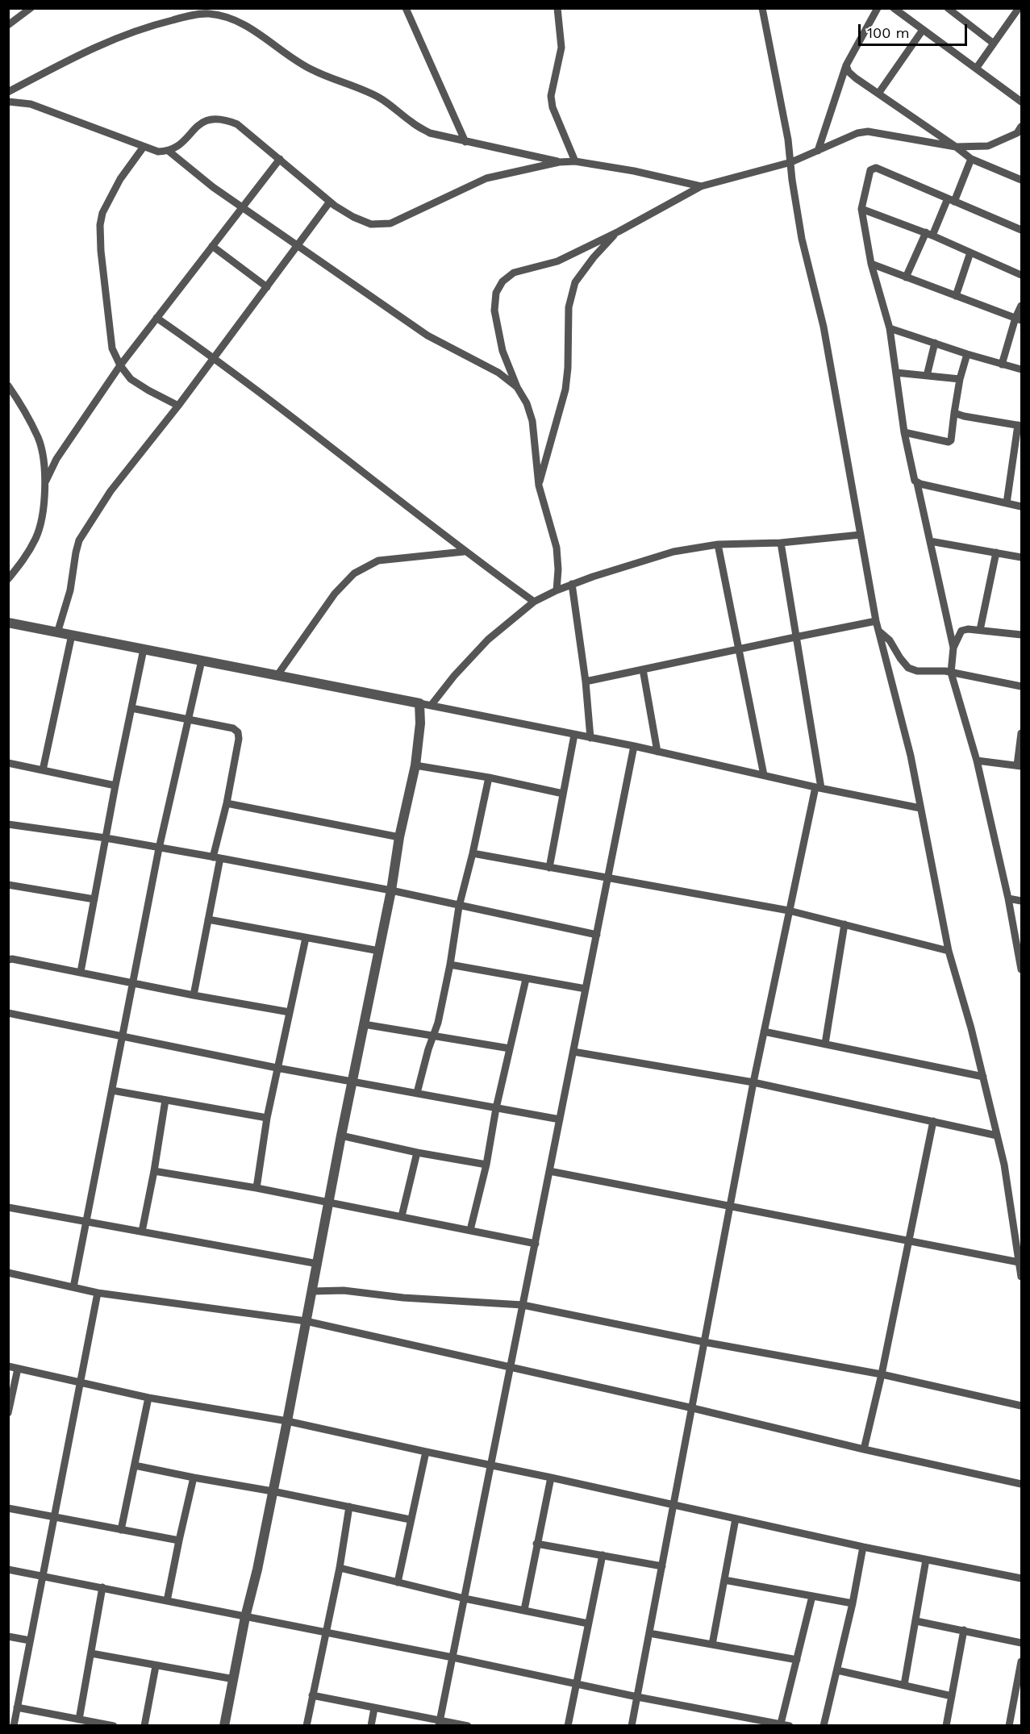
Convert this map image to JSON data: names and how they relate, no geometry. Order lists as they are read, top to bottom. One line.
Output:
{"scale_bar":"100 m"}
